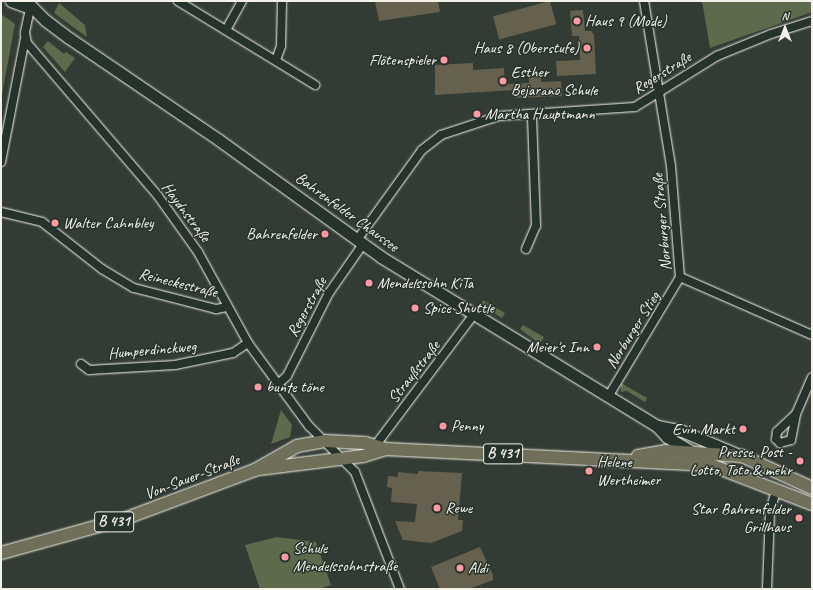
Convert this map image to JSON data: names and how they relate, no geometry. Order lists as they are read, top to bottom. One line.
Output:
{"streets":{"main road":["Bahrenfelder Chaussee","B 431","Von-Sauer-Straße"],"street":["Regerstraße","Haydnstraße","Norburger Straße","Reineckestraße","Norburger Stieg","Humperdinckweg","Straußstraße"]},"crossings":[["Regerstraße","Haydnstraße"],["Regerstraße","Bahrenfelder Chaussee"],["Regerstraße","Norburger Straße"],["Haydnstraße","Reineckestraße"],["Haydnstraße","Humperdinckweg"],["Haydnstraße","Von-Sauer-Straße"],["Bahrenfelder Chaussee","Norburger Stieg"],["Bahrenfelder Chaussee","Straußstraße"],["Bahrenfelder Chaussee","Von-Sauer-Straße"],["Norburger Straße","Norburger Stieg"],["Straußstraße","Von-Sauer-Straße"]],"places":["Haus 9 (Mode)","Haus 8 (Oberstufe)","Flötenspieler","Esther Bejarano Schule","Martha Hauptmann","Walter Cahnbley","Bahrenfelder","Mendelssohn KiTa","Spice Shuttle","Meier's Inn","bunte töne","Penny","Evin Markt","Presse, Post - Lotto, Toto & mehr","Helene Wertheimer","Rewe","Star Bahrenfelder Grillhaus","Schule Mendelssohnstraße","Aldi"],"north":"top"}
